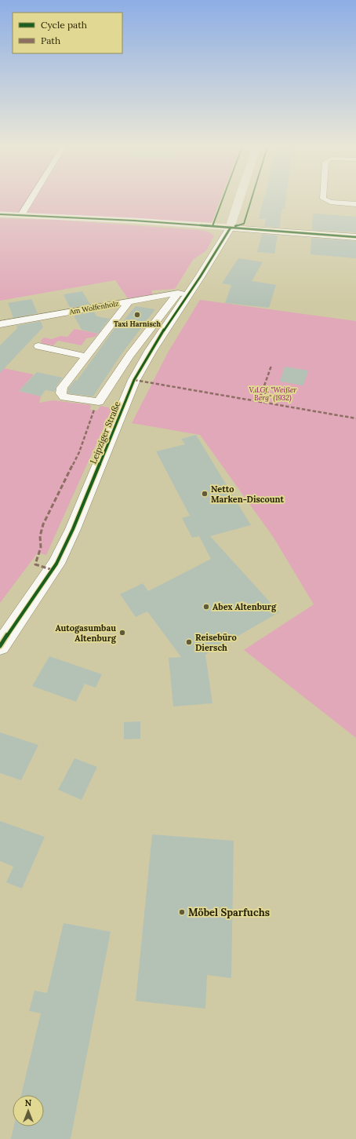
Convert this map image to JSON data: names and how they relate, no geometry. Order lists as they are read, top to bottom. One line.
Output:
{"streets":{"main road":["Leipziger Straße"],"street":["Am Wolfenholz"]},"crossings":[["Am Wolfenholz","Leipziger Straße"]],"parks":["V.d.Gf. \"Weißer Berg\" (1932)"],"places":["Taxi Harnisch","Netto Marken-Discount","Abex Altenburg","Autogasumbau Altenburg","Reisebüro Diersch","Möbel Sparfuchs"],"legend":["Cycle path","Path"],"north":"top"}
